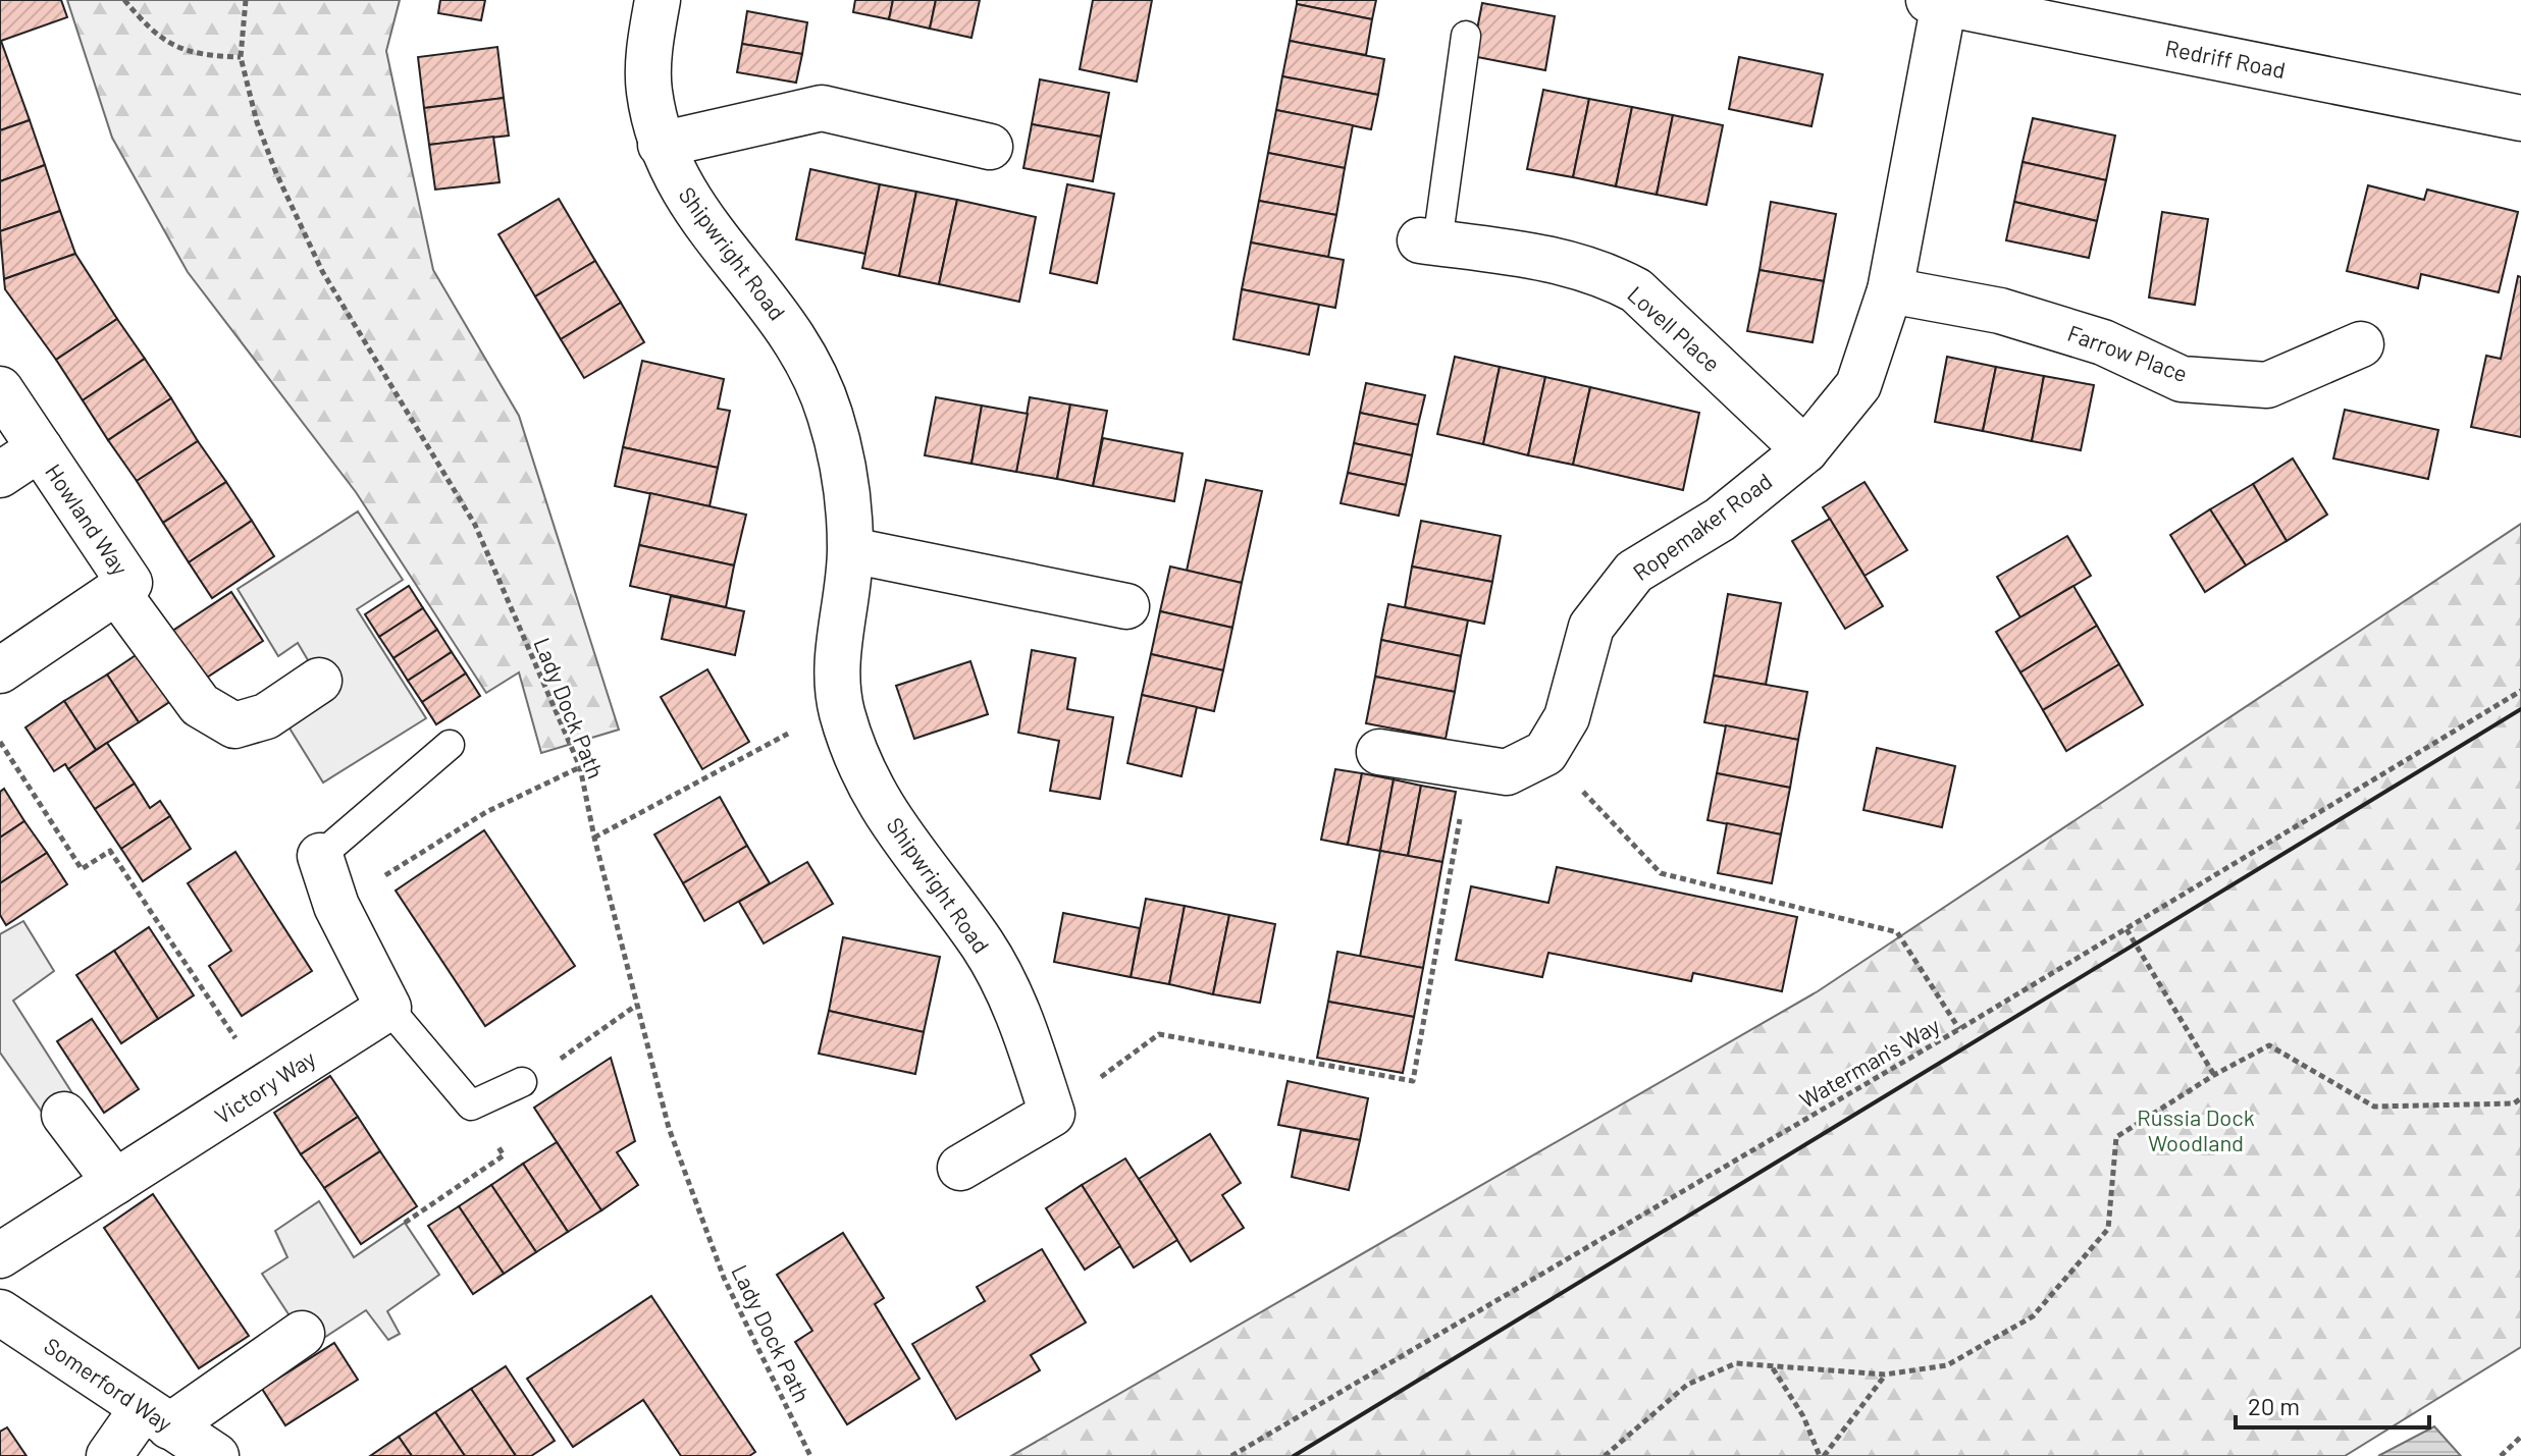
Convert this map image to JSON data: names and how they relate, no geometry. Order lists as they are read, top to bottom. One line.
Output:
{"streets":{"street":["Redriff Road","Shipwright Road","Lovell Place","Farrow Place","Howland Way","Ropemaker Road","Victory Way","Somerford Way"],"path":["Lady Dock Path","Waterman's Way"]},"crossings":[["Redriff Road","Ropemaker Road"],["Lovell Place","Ropemaker Road"],["Farrow Place","Ropemaker Road"]],"parks":["Russia Dock Woodland"],"scale_bar":"20 m"}
